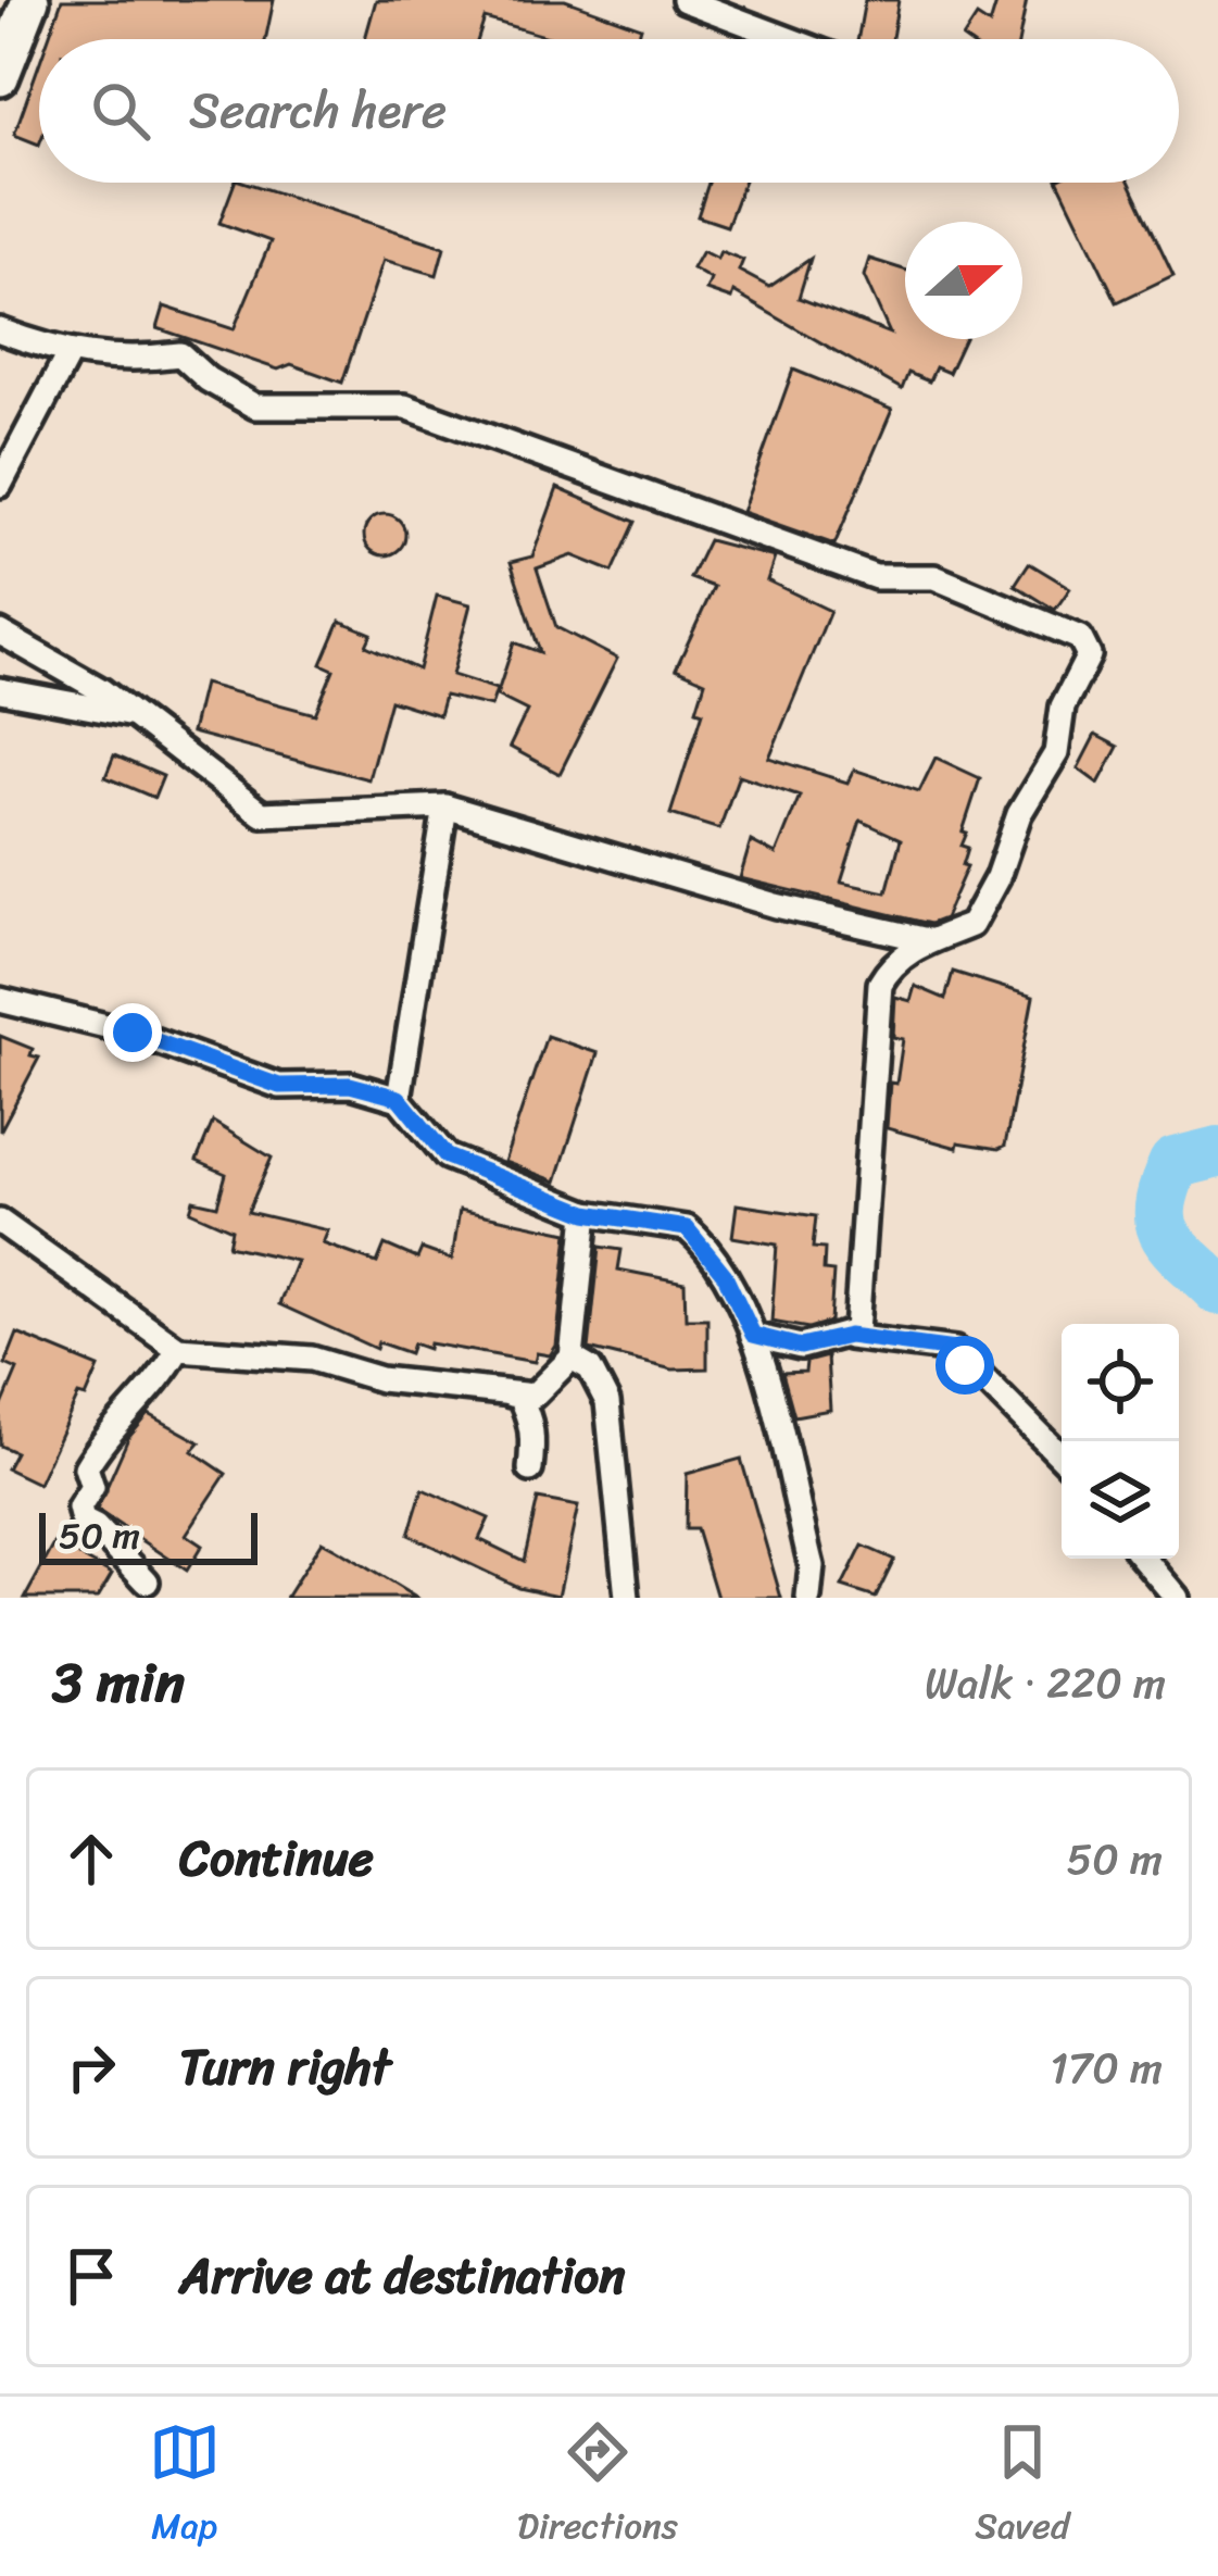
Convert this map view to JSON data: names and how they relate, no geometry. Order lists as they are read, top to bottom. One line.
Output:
{"scale_bar":"50 m","north":"right","page":{"search":"Search here","scale":"50 m","heading":["3 min","Walk · 220 m"],"list":[["Continue","50 m"],["Turn right","170 m"],"Arrive at destination"],"nav":["Map","Directions","Saved"]}}
